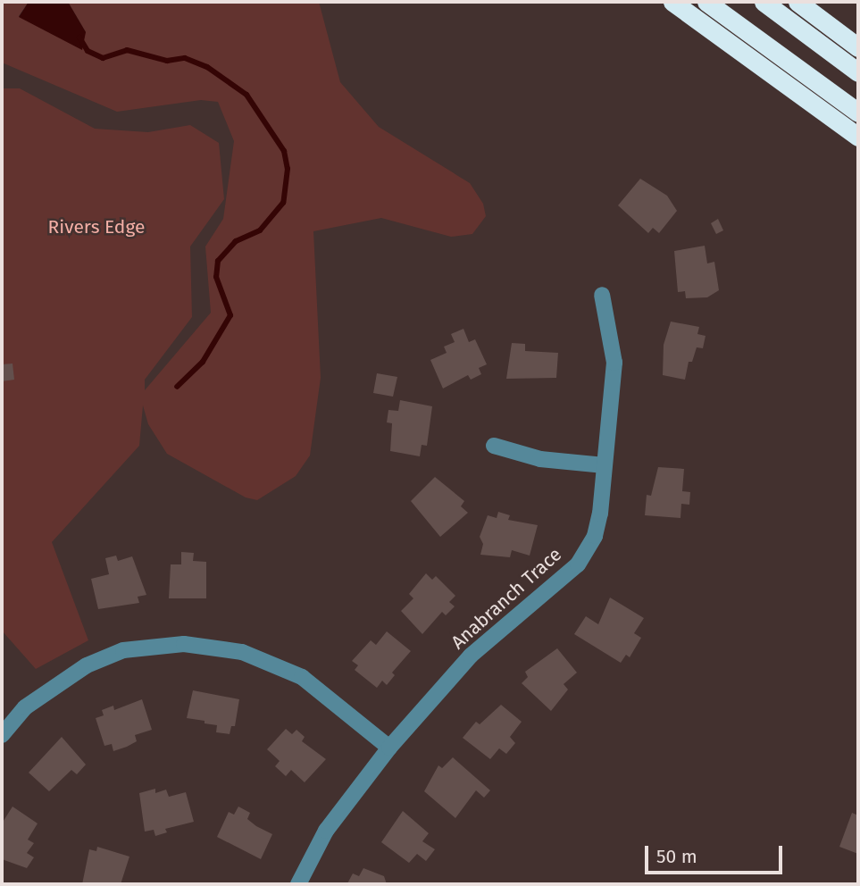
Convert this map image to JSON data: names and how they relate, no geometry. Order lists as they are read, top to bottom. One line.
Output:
{"streets":{"street":["Anabranch Trace"]},"parks":["Rivers Edge"],"scale_bar":"50 m"}
